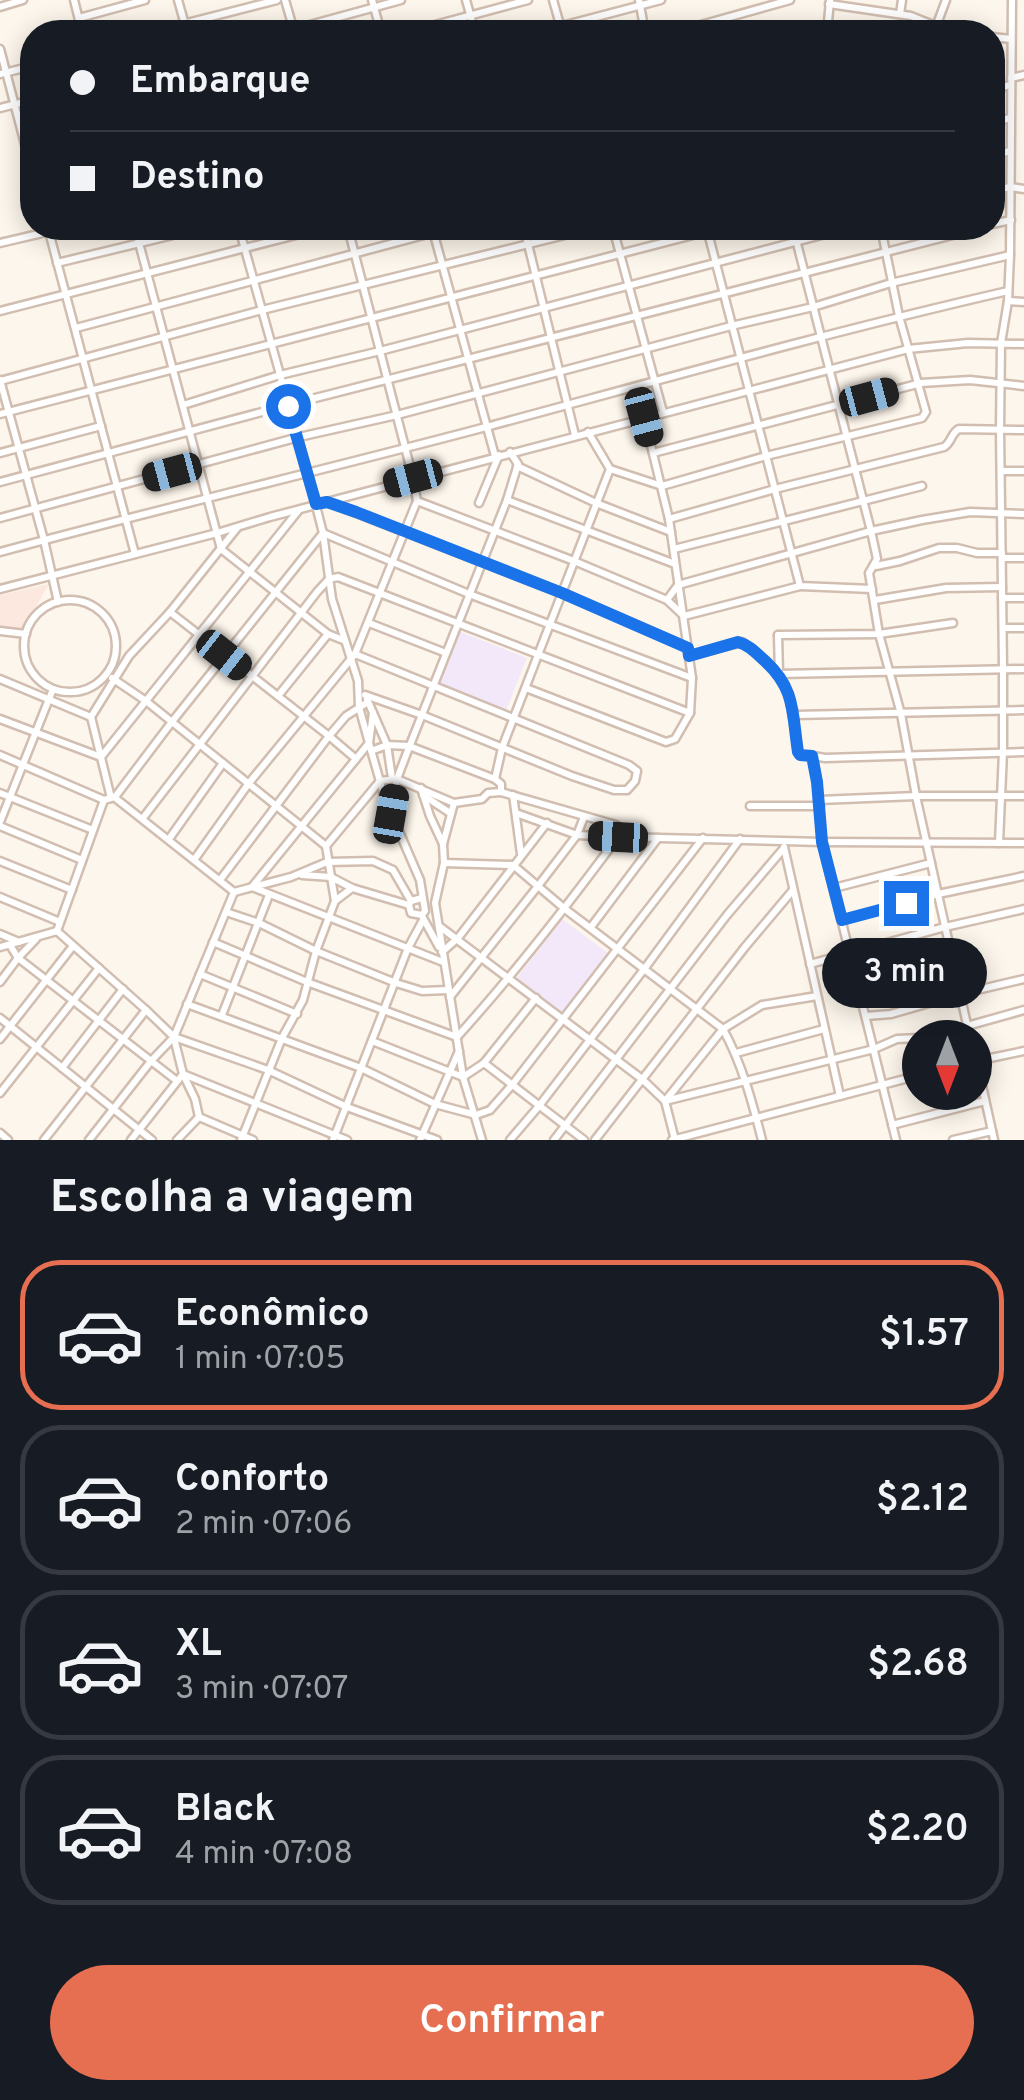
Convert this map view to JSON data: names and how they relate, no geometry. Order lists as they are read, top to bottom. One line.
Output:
{"north":"bottom","page":{"banner":["Embarque","Destino"],"bubble":"3 min","heading":"Escolha a viagem","list":[{"name":"Econômico","note":"1 min · 07:05","value":"$1.57"},{"name":"Conforto","note":"2 min · 07:06","value":"$2.12"},{"name":"XL","note":"3 min · 07:07","value":"$2.68"},{"name":"Black","note":"4 min · 07:08","value":"$2.20"}],"buttons":"Confirmar"}}
